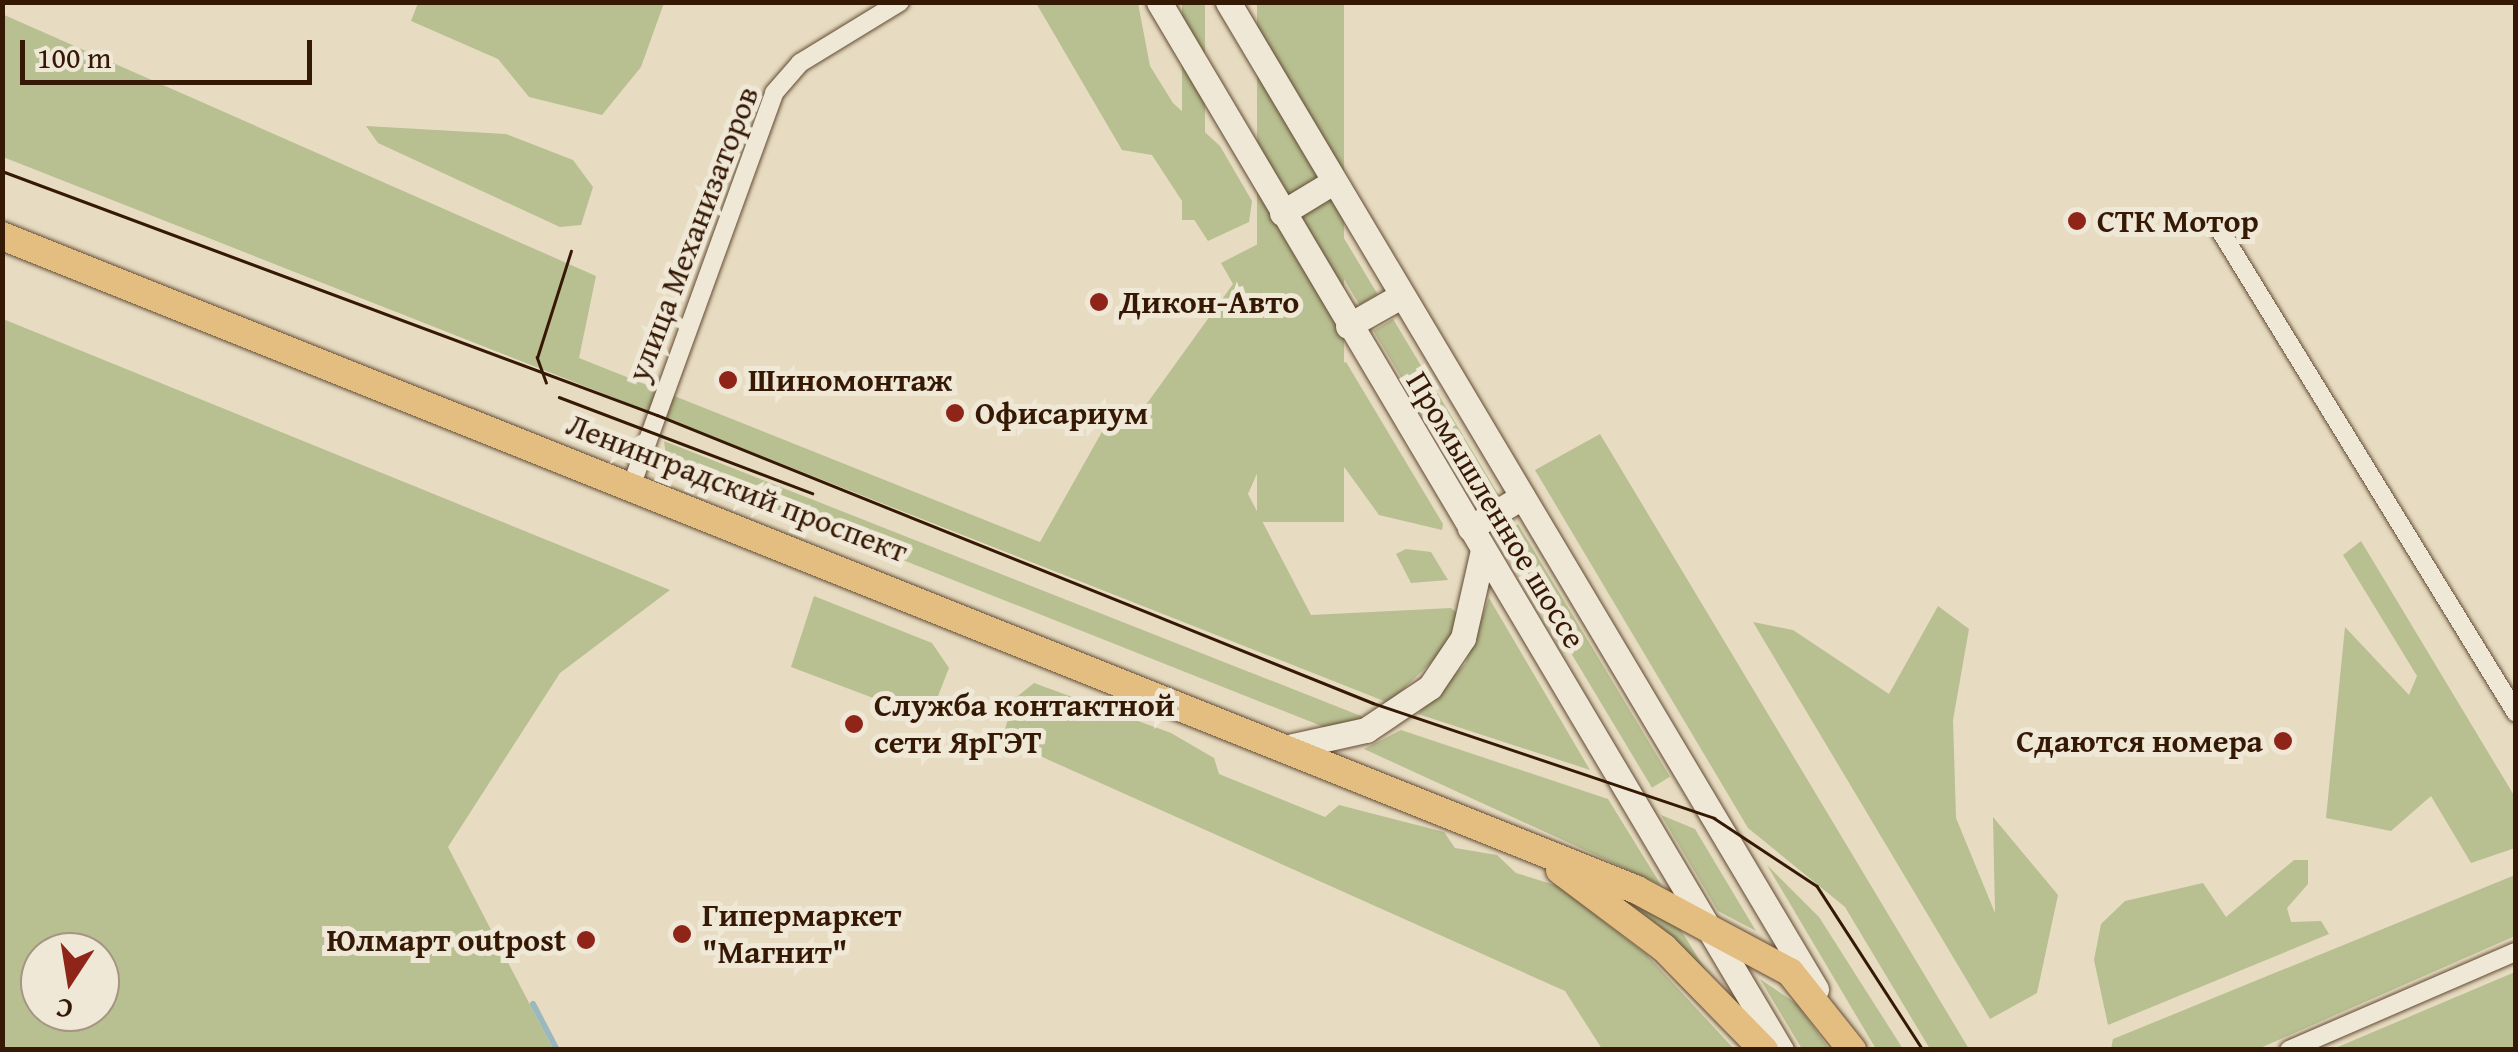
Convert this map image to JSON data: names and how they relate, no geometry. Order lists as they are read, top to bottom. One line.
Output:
{"streets":{"main road":["Ленинградский проспект","Промышленное шоссе"],"street":["улица Механизаторов"]},"crossings":[["улица Механизаторов","Ленинградский проспект"],["Ленинградский проспект","Промышленное шоссе"]],"places":["СТК Мотор","Дикон-Авто","Шиномонтаж","Офисариум","Служба контактной сети ЯрГЭТ","Сдаются номера","Гипермаркет \"Магнит\"","Юлмарт outpost"],"scale_bar":"100 m","north":"bottom"}
